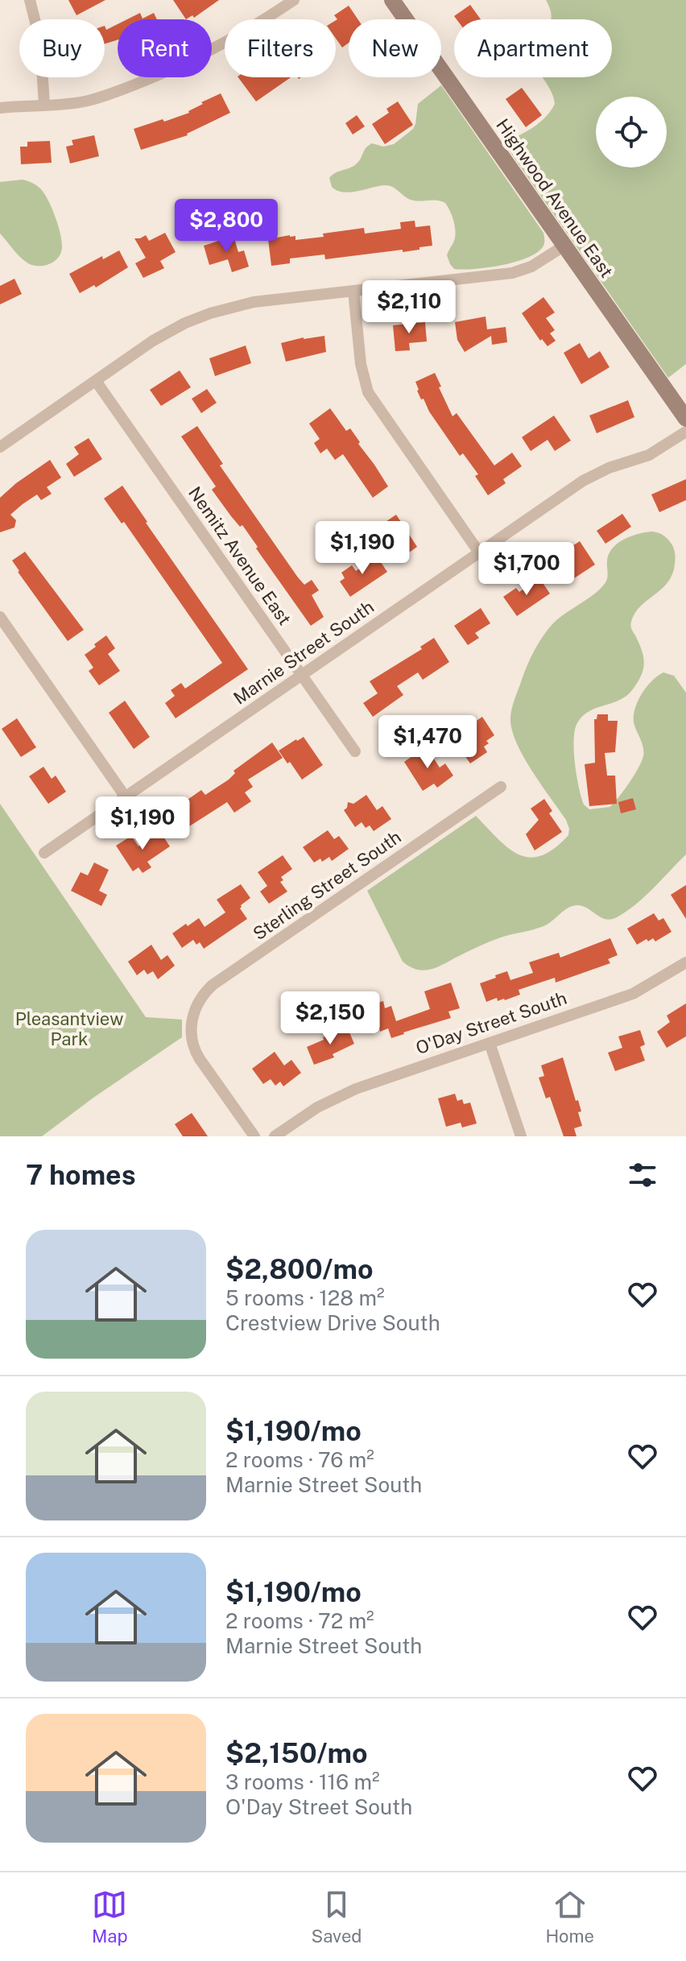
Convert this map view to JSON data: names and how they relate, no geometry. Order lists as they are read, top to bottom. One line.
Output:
{"streets":{"street":["Highwood Avenue East","Nemitz Avenue East","Marnie Street South","Sterling Street South","O'Day Street South"]},"crossings":[["Nemitz Avenue East","Marnie Street South"]],"parks":["Pleasantview Park"],"page":{"chip":["Buy","Rent","Filters","New","Apartment"],"price":["$2,800","$2,110","$1,190","$1,700","$1,470","$1,190","$2,150"],"heading":"7 homes","list":[{"name":"$2,800/mo","note":"5 rooms · 128 m² · Crestview Drive South"},{"name":"$1,190/mo","note":"2 rooms · 76 m² · Marnie Street South"},{"name":"$1,190/mo","note":"2 rooms · 72 m² · Marnie Street South"},{"name":"$2,150/mo","note":"3 rooms · 116 m² · O'Day Street South"}],"tabs":["Map","Saved","Home"]}}
